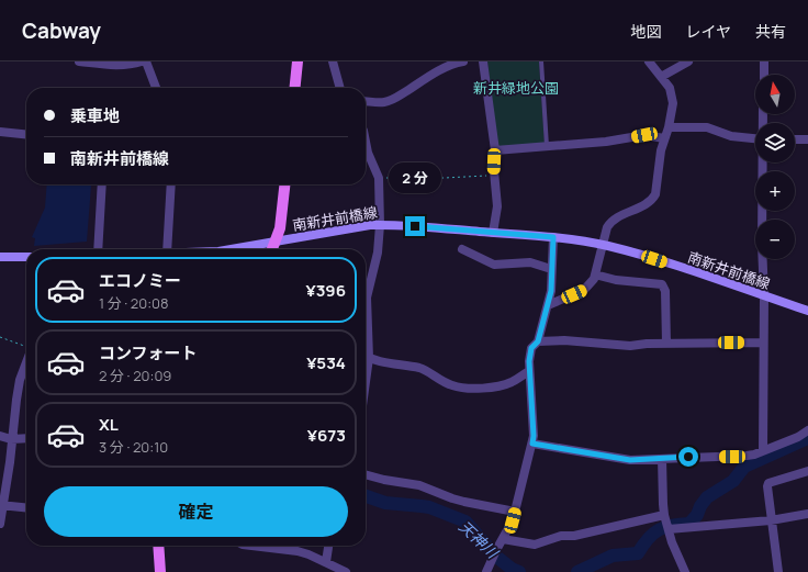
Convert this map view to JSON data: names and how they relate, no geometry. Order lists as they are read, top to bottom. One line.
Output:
{"streets":{"main road":["南新井前橋線"]},"water":["天神川"],"parks":["新井緑地公園"],"north":"top","page":{"header":"Cabway","nav":["地図","レイヤ","共有"],"map_buttons":["+","−"],"banner":["乗車地","南新井前橋線"],"bubble":"2 分","list":[{"name":"エコノミー","note":"1 分 · 20:08","value":"¥396"},{"name":"コンフォート","note":"2 分 · 20:09","value":"¥534"},{"name":"XL","note":"3 分 · 20:10","value":"¥673"}],"buttons":"確定"}}
